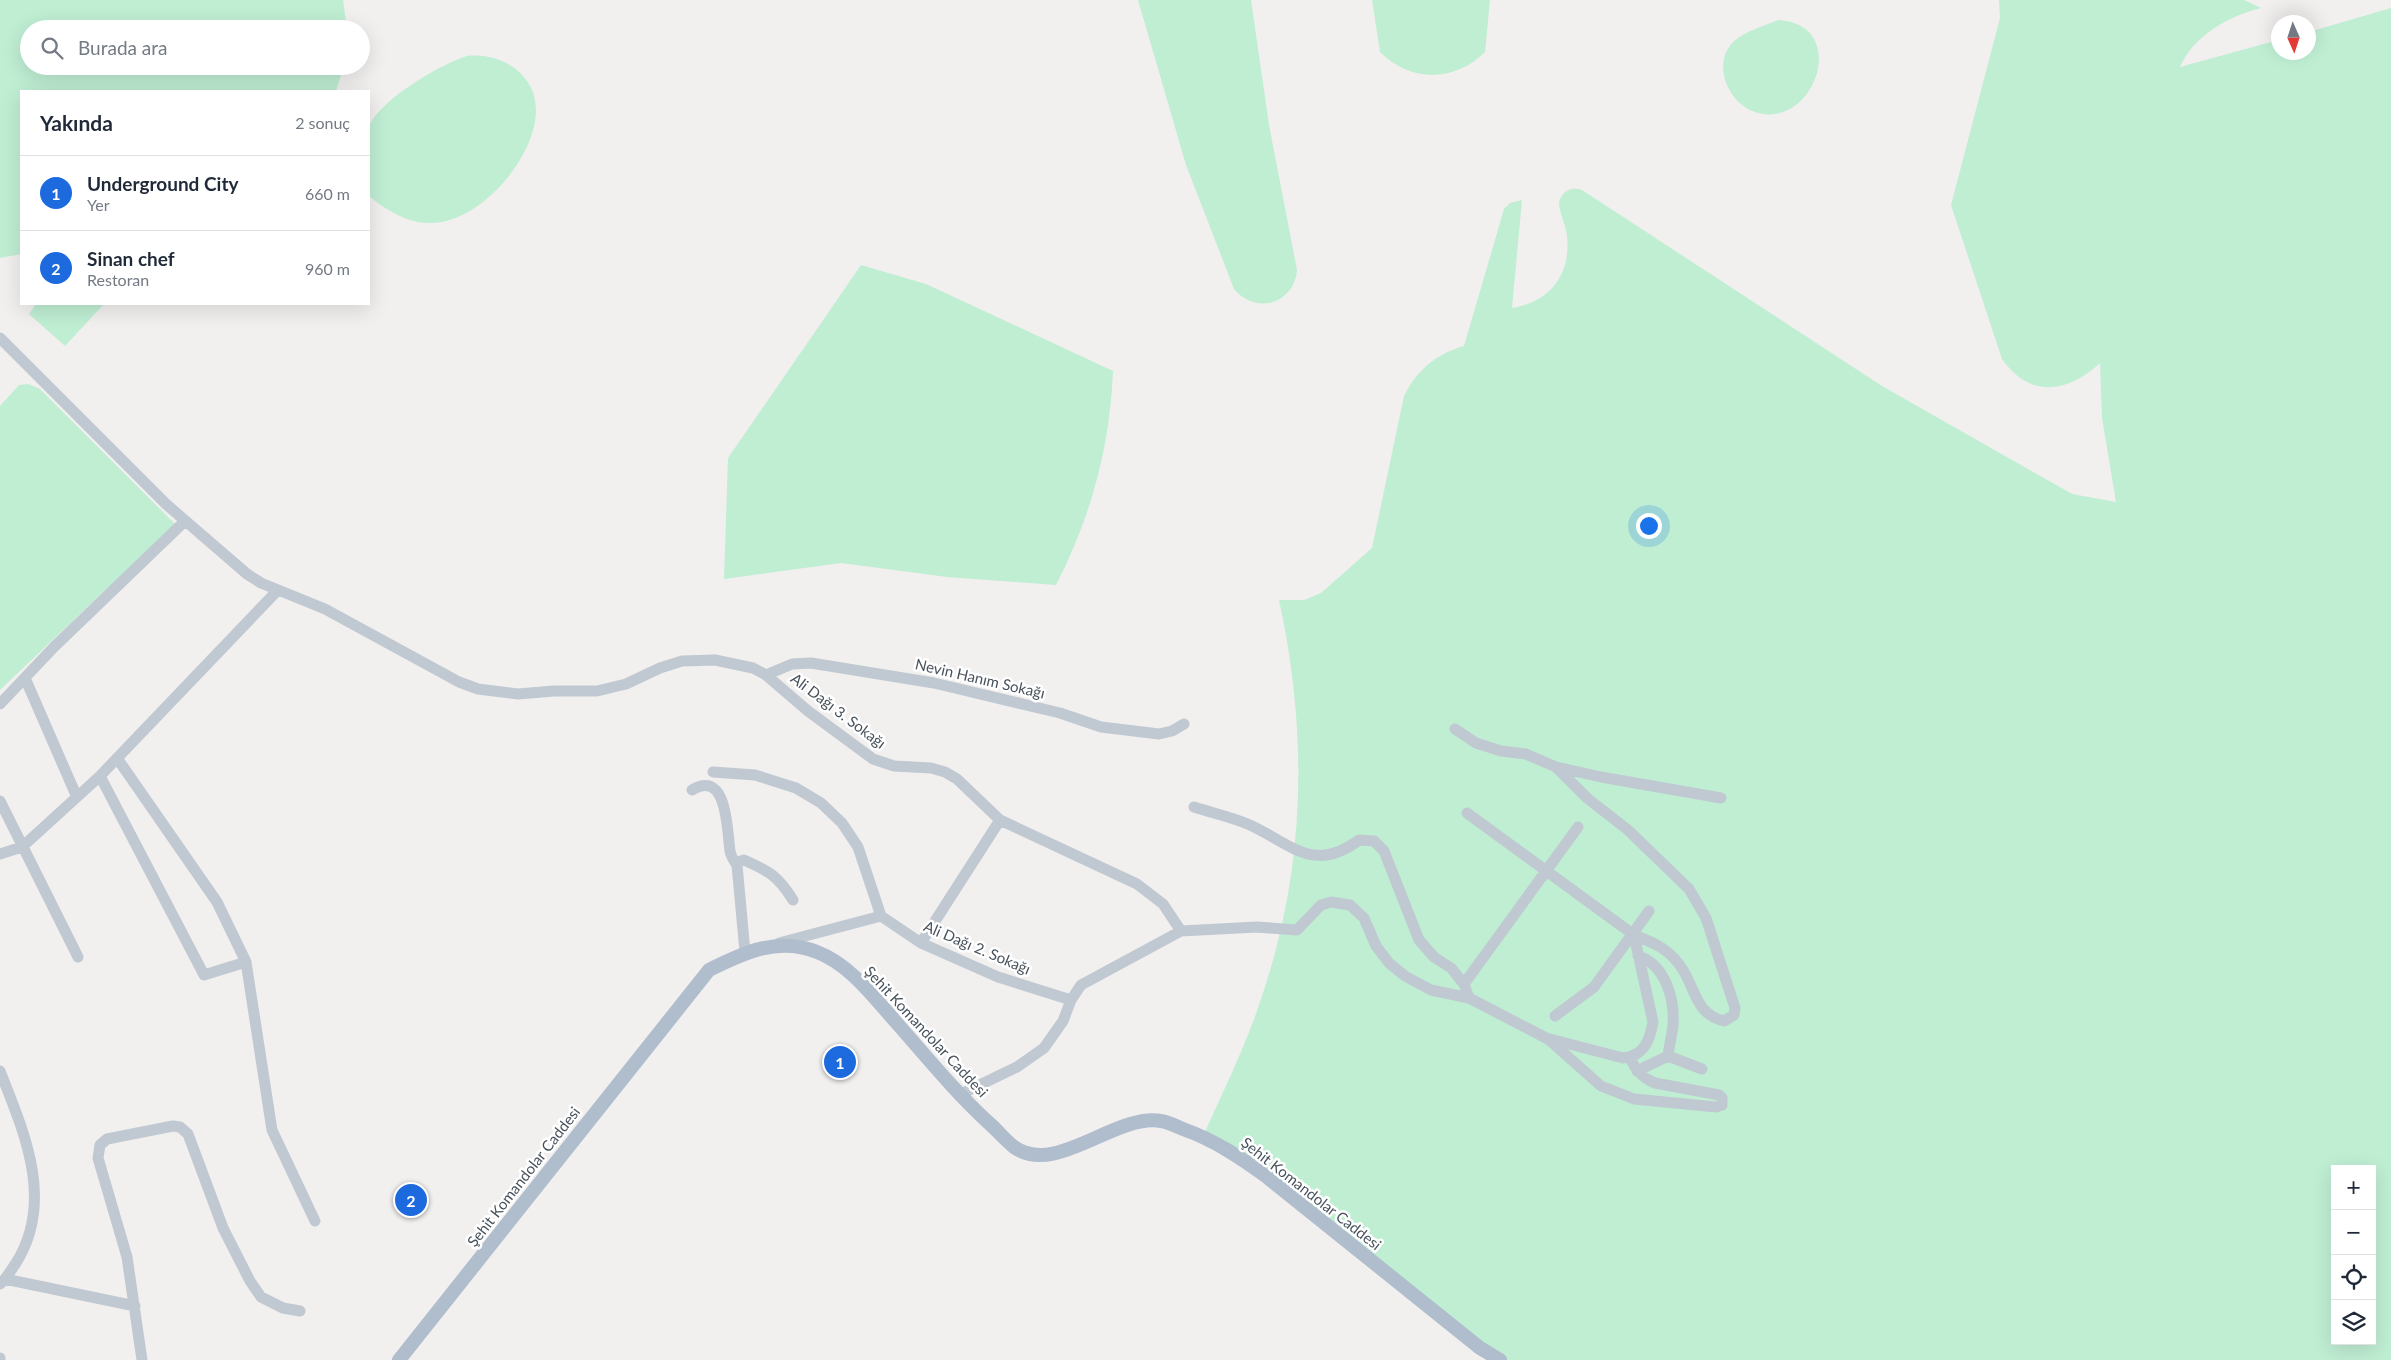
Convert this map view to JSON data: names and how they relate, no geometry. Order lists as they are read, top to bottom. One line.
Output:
{"streets":{"main road":["Şehit Komandolar Caddesi"],"street":["Nevin Hanım Sokağı","Ali Dağı 3. Sokağı","Ali Dağı 2. Sokağı"]},"crossings":[["Nevin Hanım Sokağı","Ali Dağı 3. Sokağı"]],"north":"bottom","page":{"search":"Burada ara","heading":["Yakında","2 sonuç"],"list":[{"mark":"1","name":"Underground City","note":"Yer","value":"660 m"},{"mark":"2","name":"Sinan chef","note":"Restoran","value":"960 m"}],"pins":["1","2"],"map_buttons":["+","−"]}}
